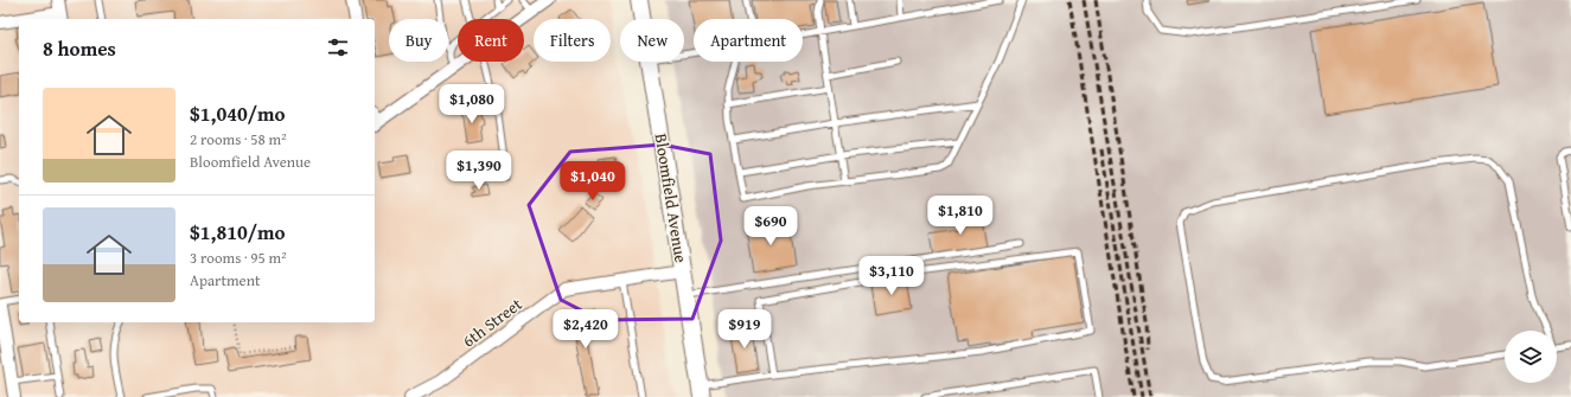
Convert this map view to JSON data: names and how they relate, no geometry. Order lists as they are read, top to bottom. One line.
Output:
{"streets":{"main road":["Bloomfield Avenue"],"street":["6th Street"]},"crossings":[["Bloomfield Avenue","6th Street"]],"page":{"chip":["Buy","Rent","Filters","New","Apartment"],"heading":"8 homes","list":[{"name":"$1,040/mo","note":"2 rooms · 58 m² · Bloomfield Avenue"},{"name":"$1,810/mo","note":"3 rooms · 95 m² · Apartment"}],"price":["$1,080","$1,390","$1,040","$1,810","$690","$3,110","$2,420","$919"]}}
